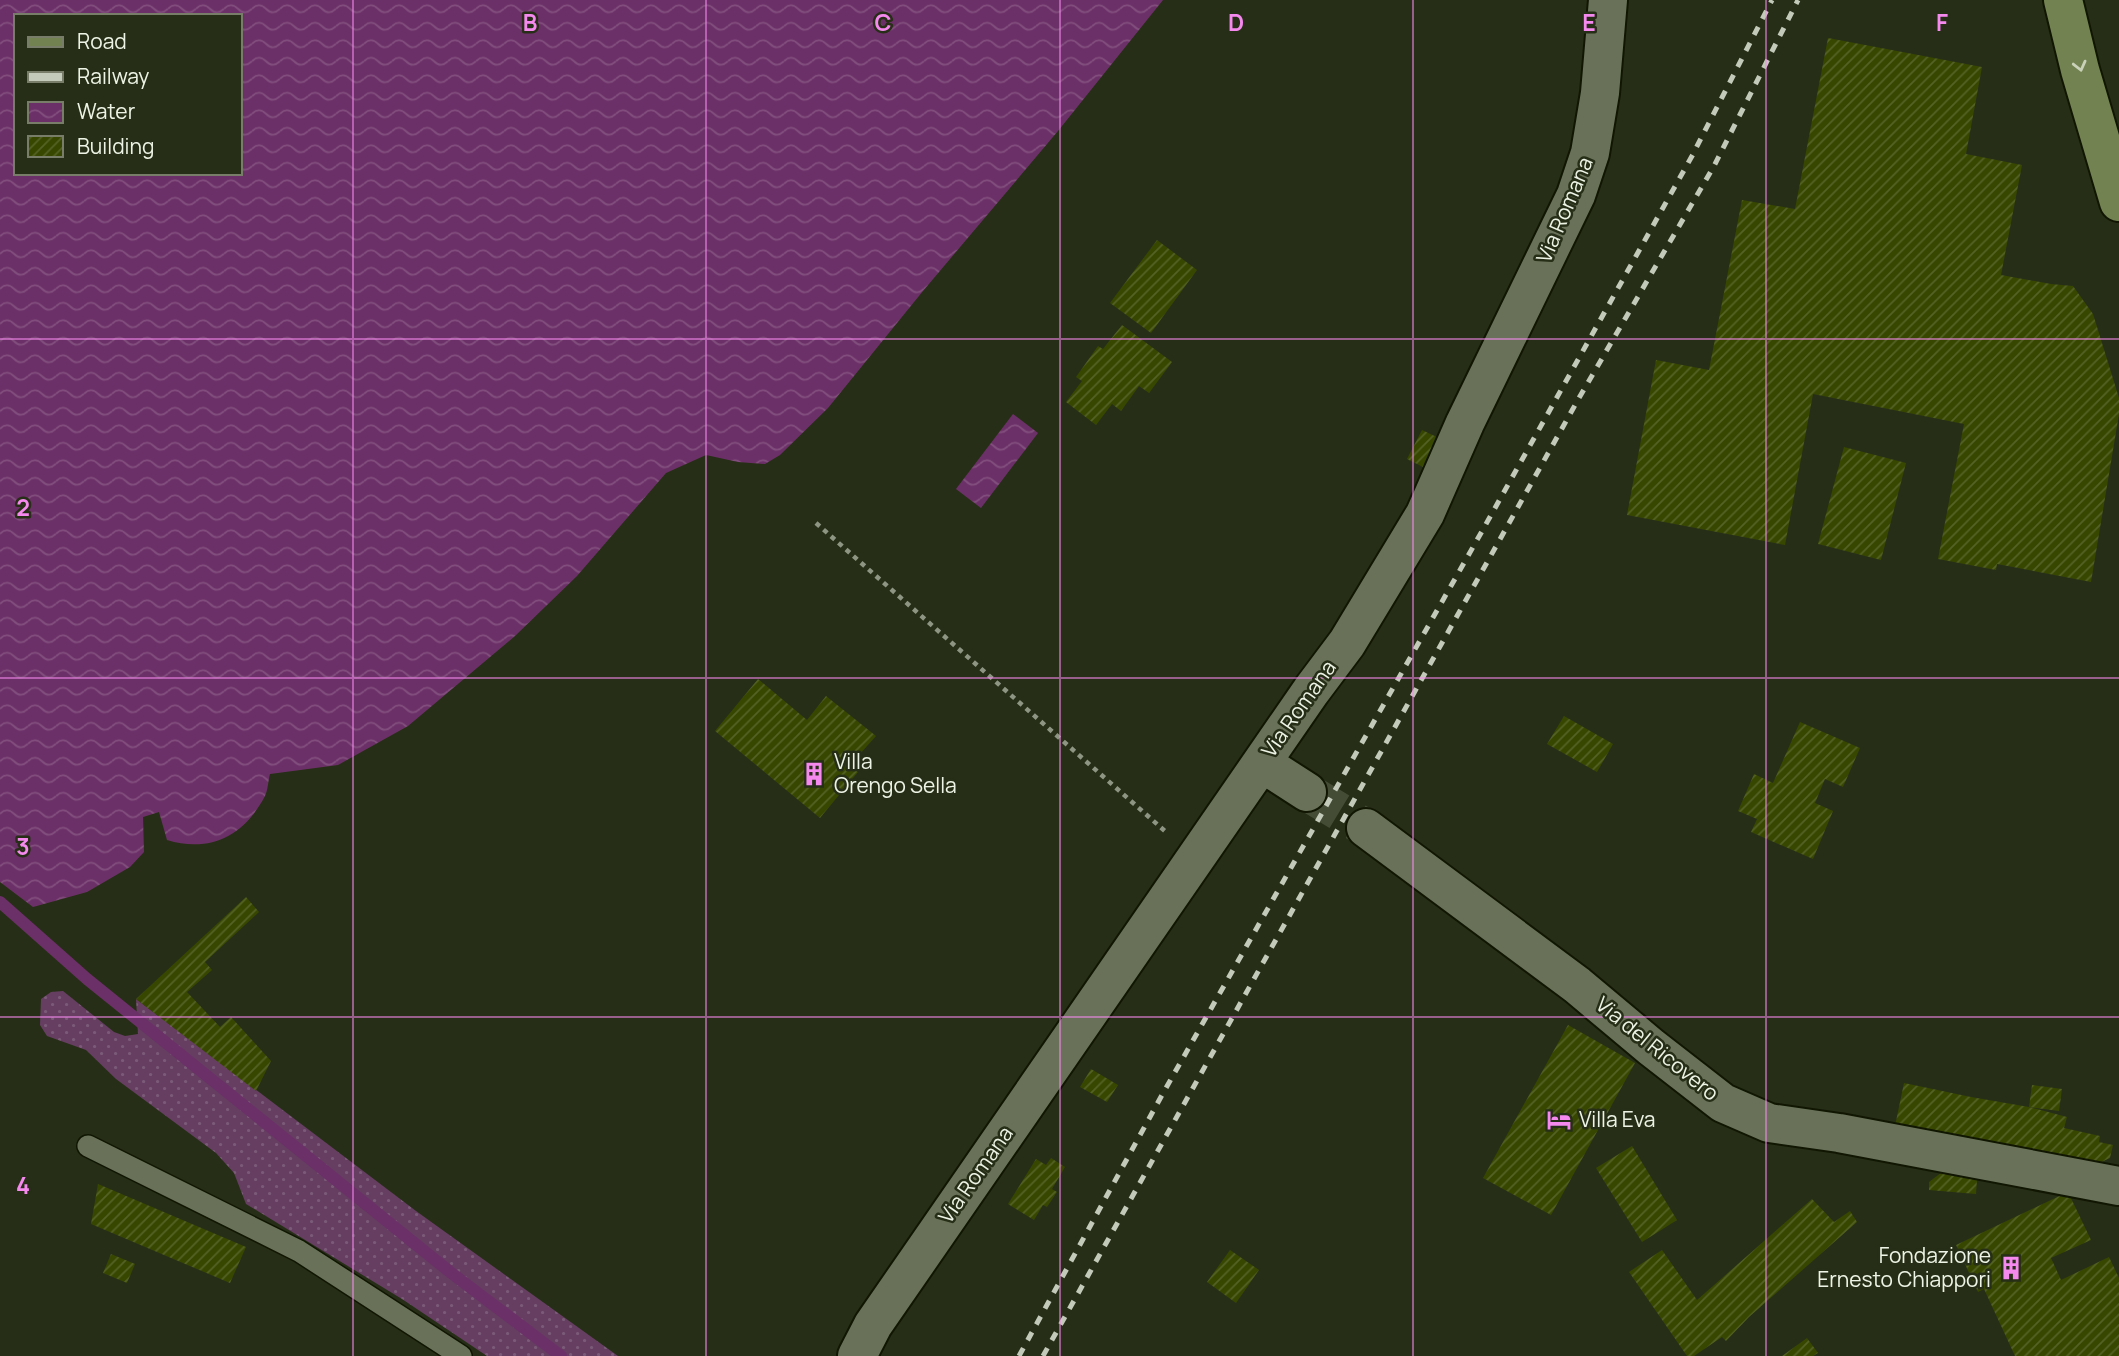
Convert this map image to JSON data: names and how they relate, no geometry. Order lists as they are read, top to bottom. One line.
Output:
{"streets":{"street":["Via Romana","Via del Ricovero"]},"places":{"building":["Villa Orengo Sella","Fondazione Ernesto Chiappori"],"hotel":["Villa Eva"]},"legend":["Road","Railway","Water","Building"],"grid":{"columns":["B","C","D","E","F"],"rows":["2","3","4"]}}
